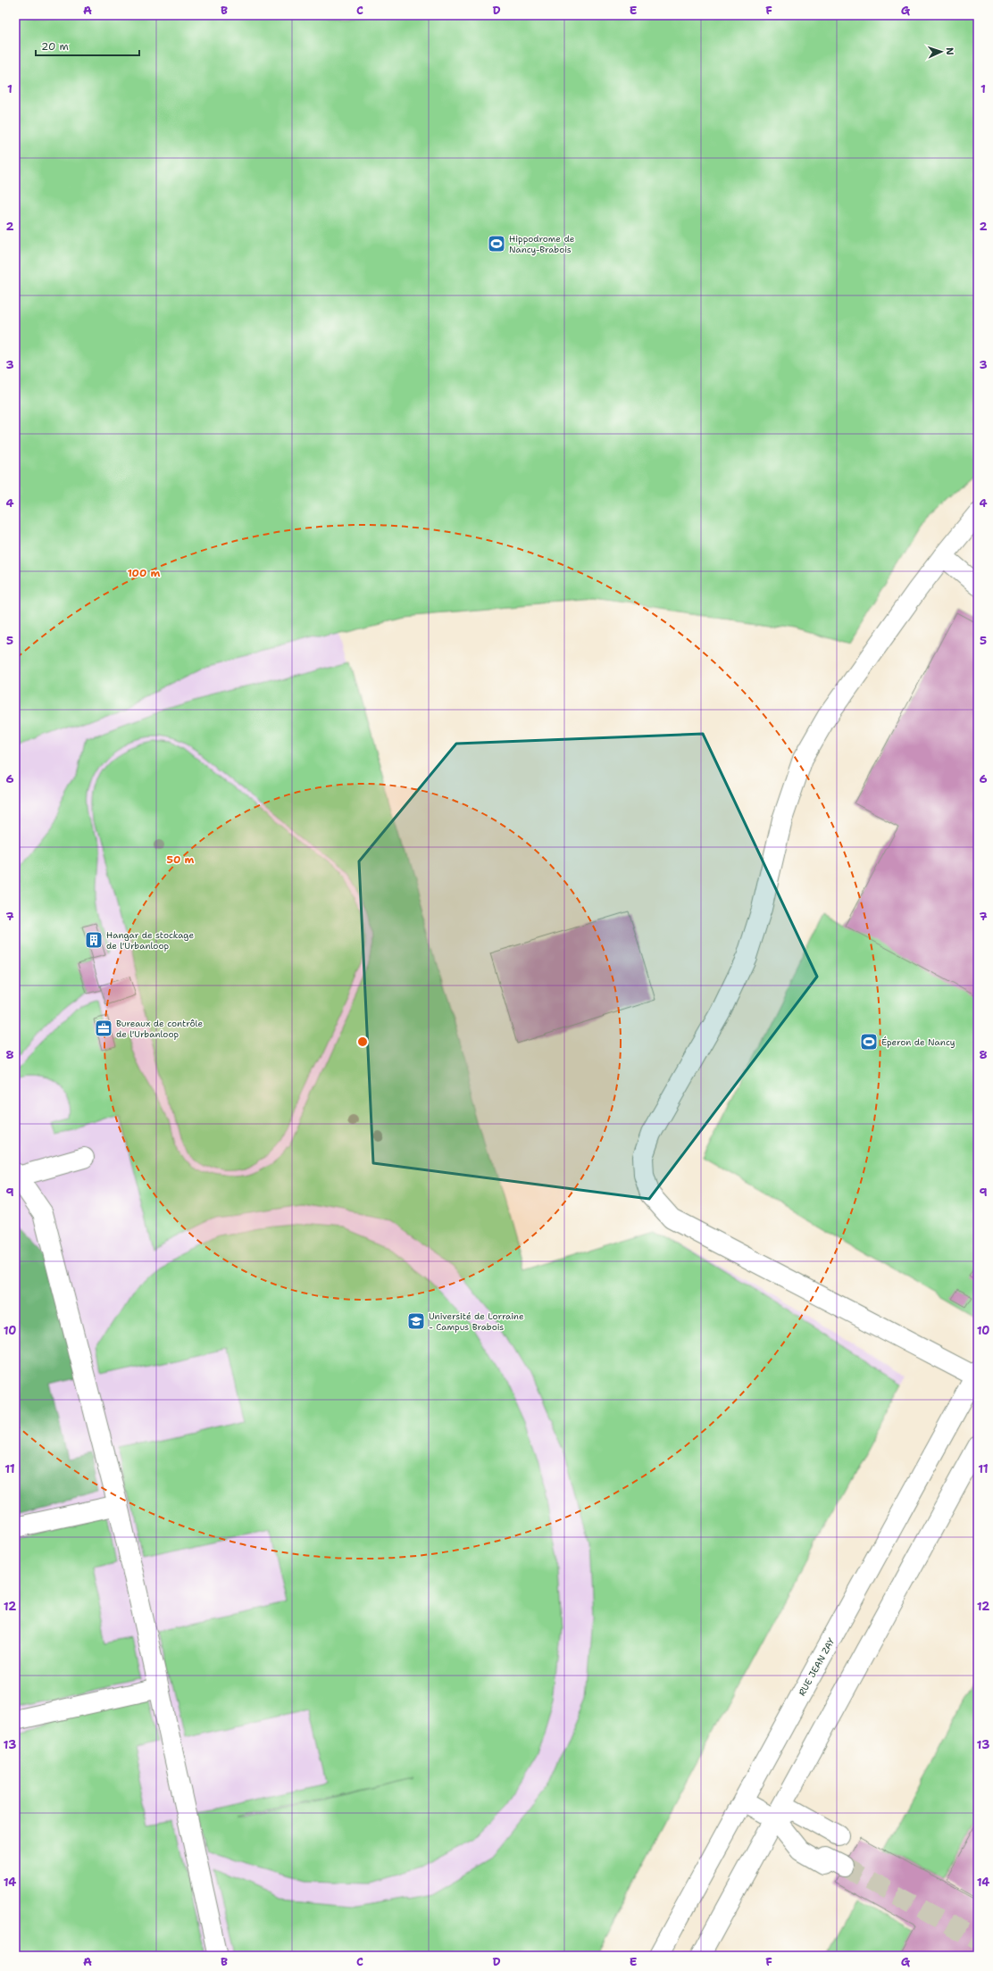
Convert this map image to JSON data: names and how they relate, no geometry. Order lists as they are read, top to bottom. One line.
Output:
{"streets":{"street":["RUE JEAN ZAY"]},"places":{"sports":["Hippodrome de Nancy-Brabois","Éperon de Nancy"],"building":["Hangar de stockage de l'Urbanloop"],"office":["Bureaux de contrôle de l'Urbanloop"],"school or university":["Université de Lorraine - Campus Brabois"]},"scale_bar":"20 m","north":"right","grid":{"columns":["A","B","C","D","E","F","G"],"rows":["1","2","3","4","5","6","7","8","9","10","11","12","13","14"]},"rings":["100 m","50 m"]}
